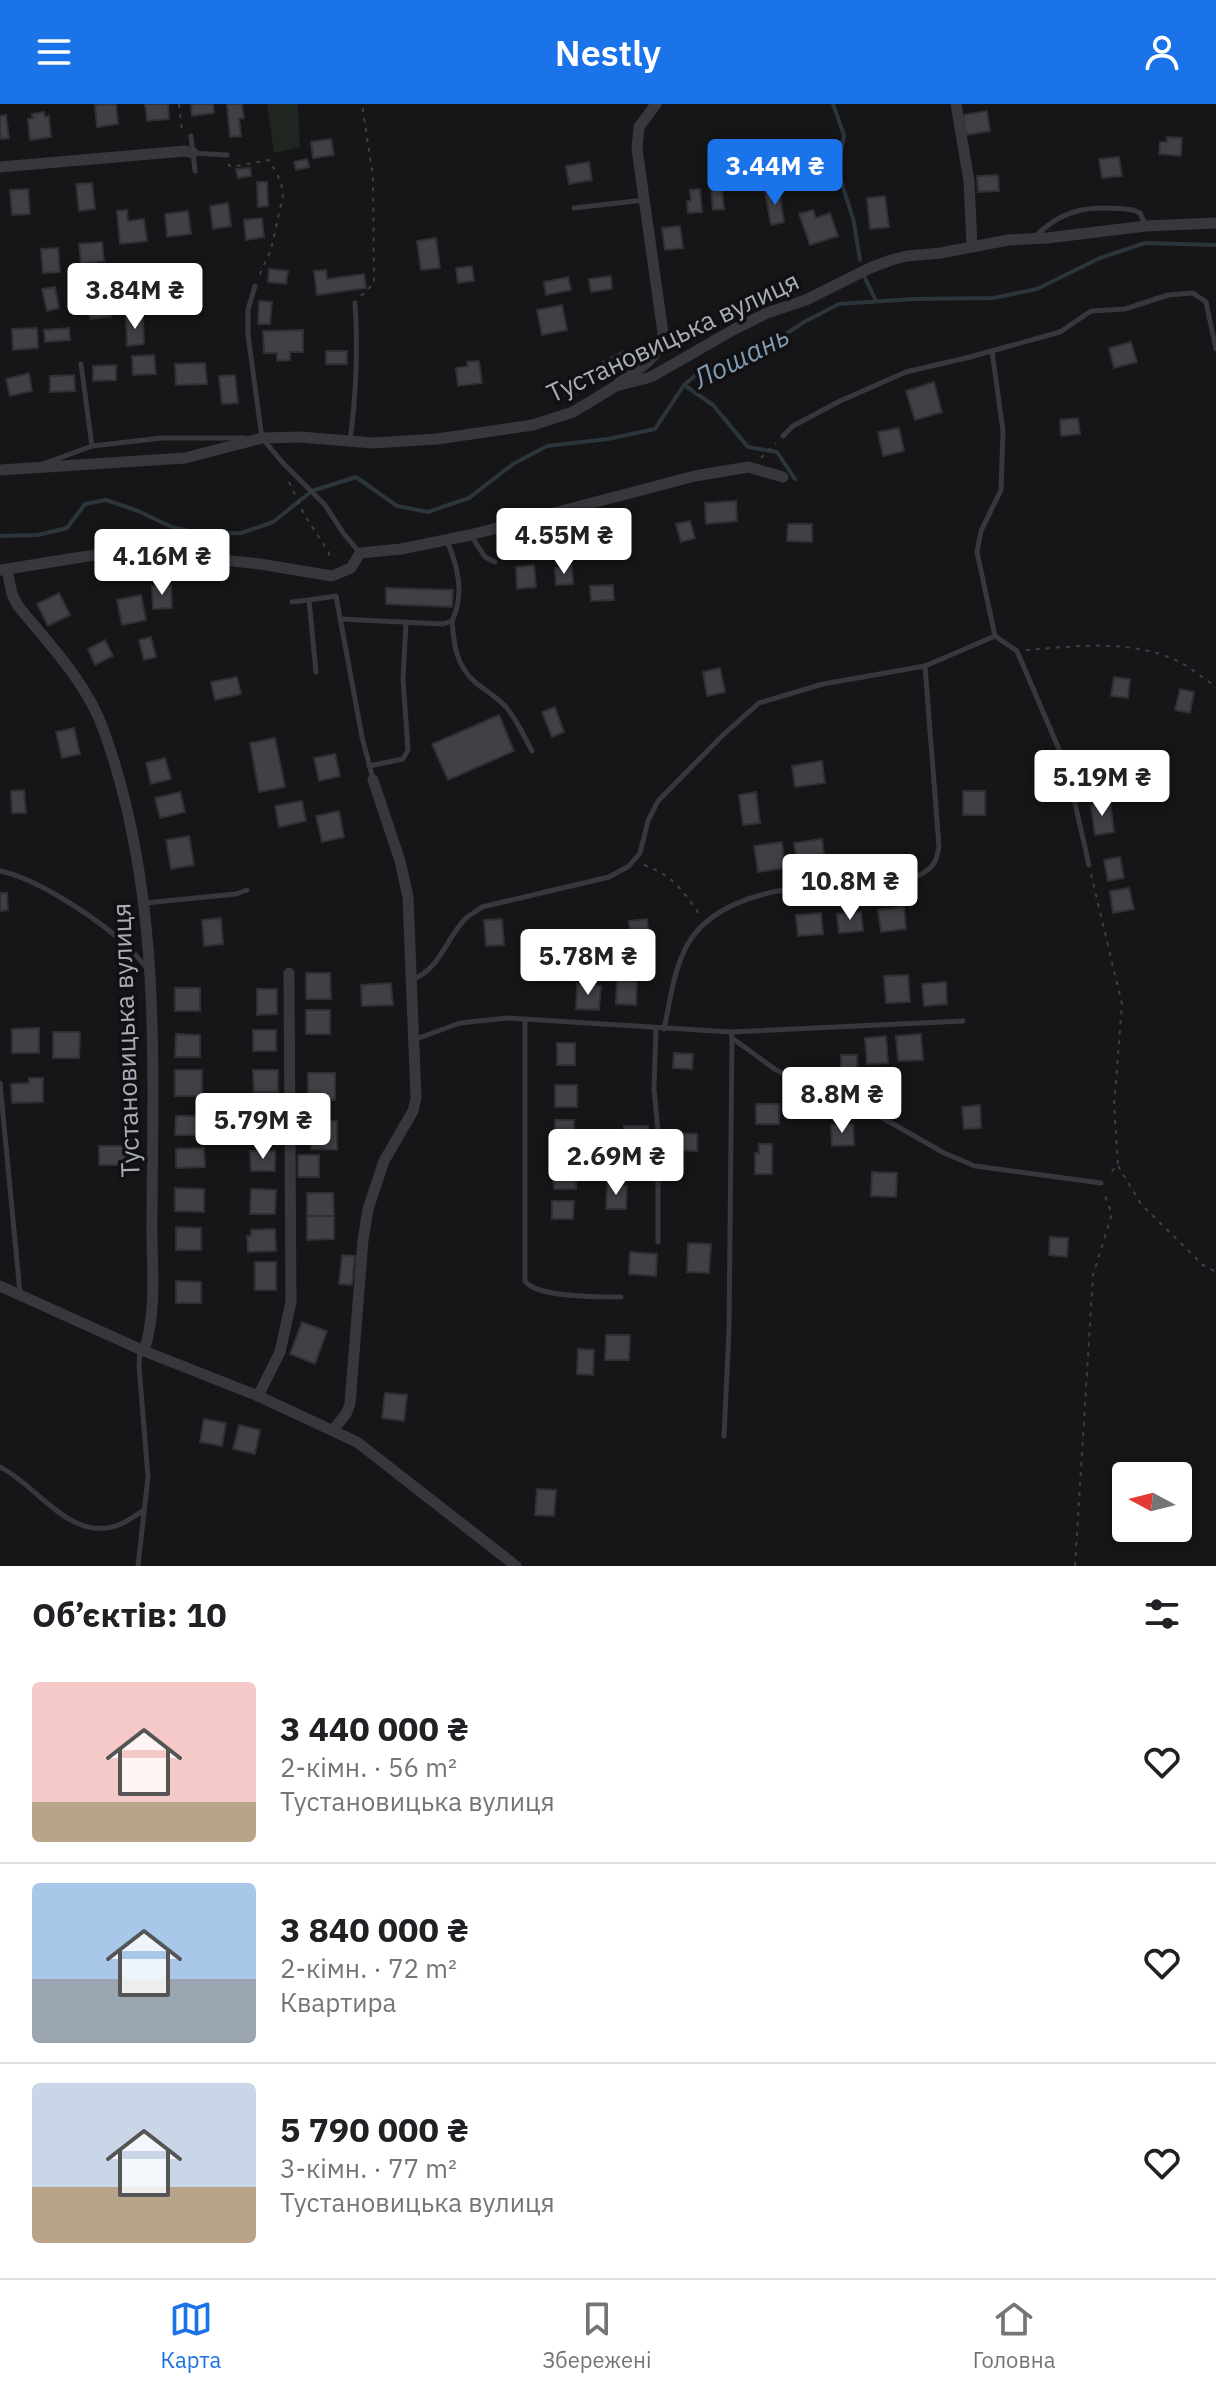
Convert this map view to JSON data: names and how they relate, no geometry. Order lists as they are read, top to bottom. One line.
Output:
{"streets":{"street":["Тустановицька вулиця"]},"water":["Лошань"],"north":"left","page":{"header":"Nestly","price":["3.44M ₴","3.84M ₴","4.55M ₴","4.16M ₴","5.19M ₴","10.8M ₴","5.78M ₴","8.8M ₴","5.79M ₴","2.69M ₴"],"heading":"Об’єктів: 10","list":[{"name":"3 440 000 ₴","note":"2-кімн. · 56 m² · Тустановицька вулиця"},{"name":"3 840 000 ₴","note":"2-кімн. · 72 m² · Квартира"},{"name":"5 790 000 ₴","note":"3-кімн. · 77 m² · Тустановицька вулиця"}],"tabs":["Карта","Збережені","Головна"]}}
